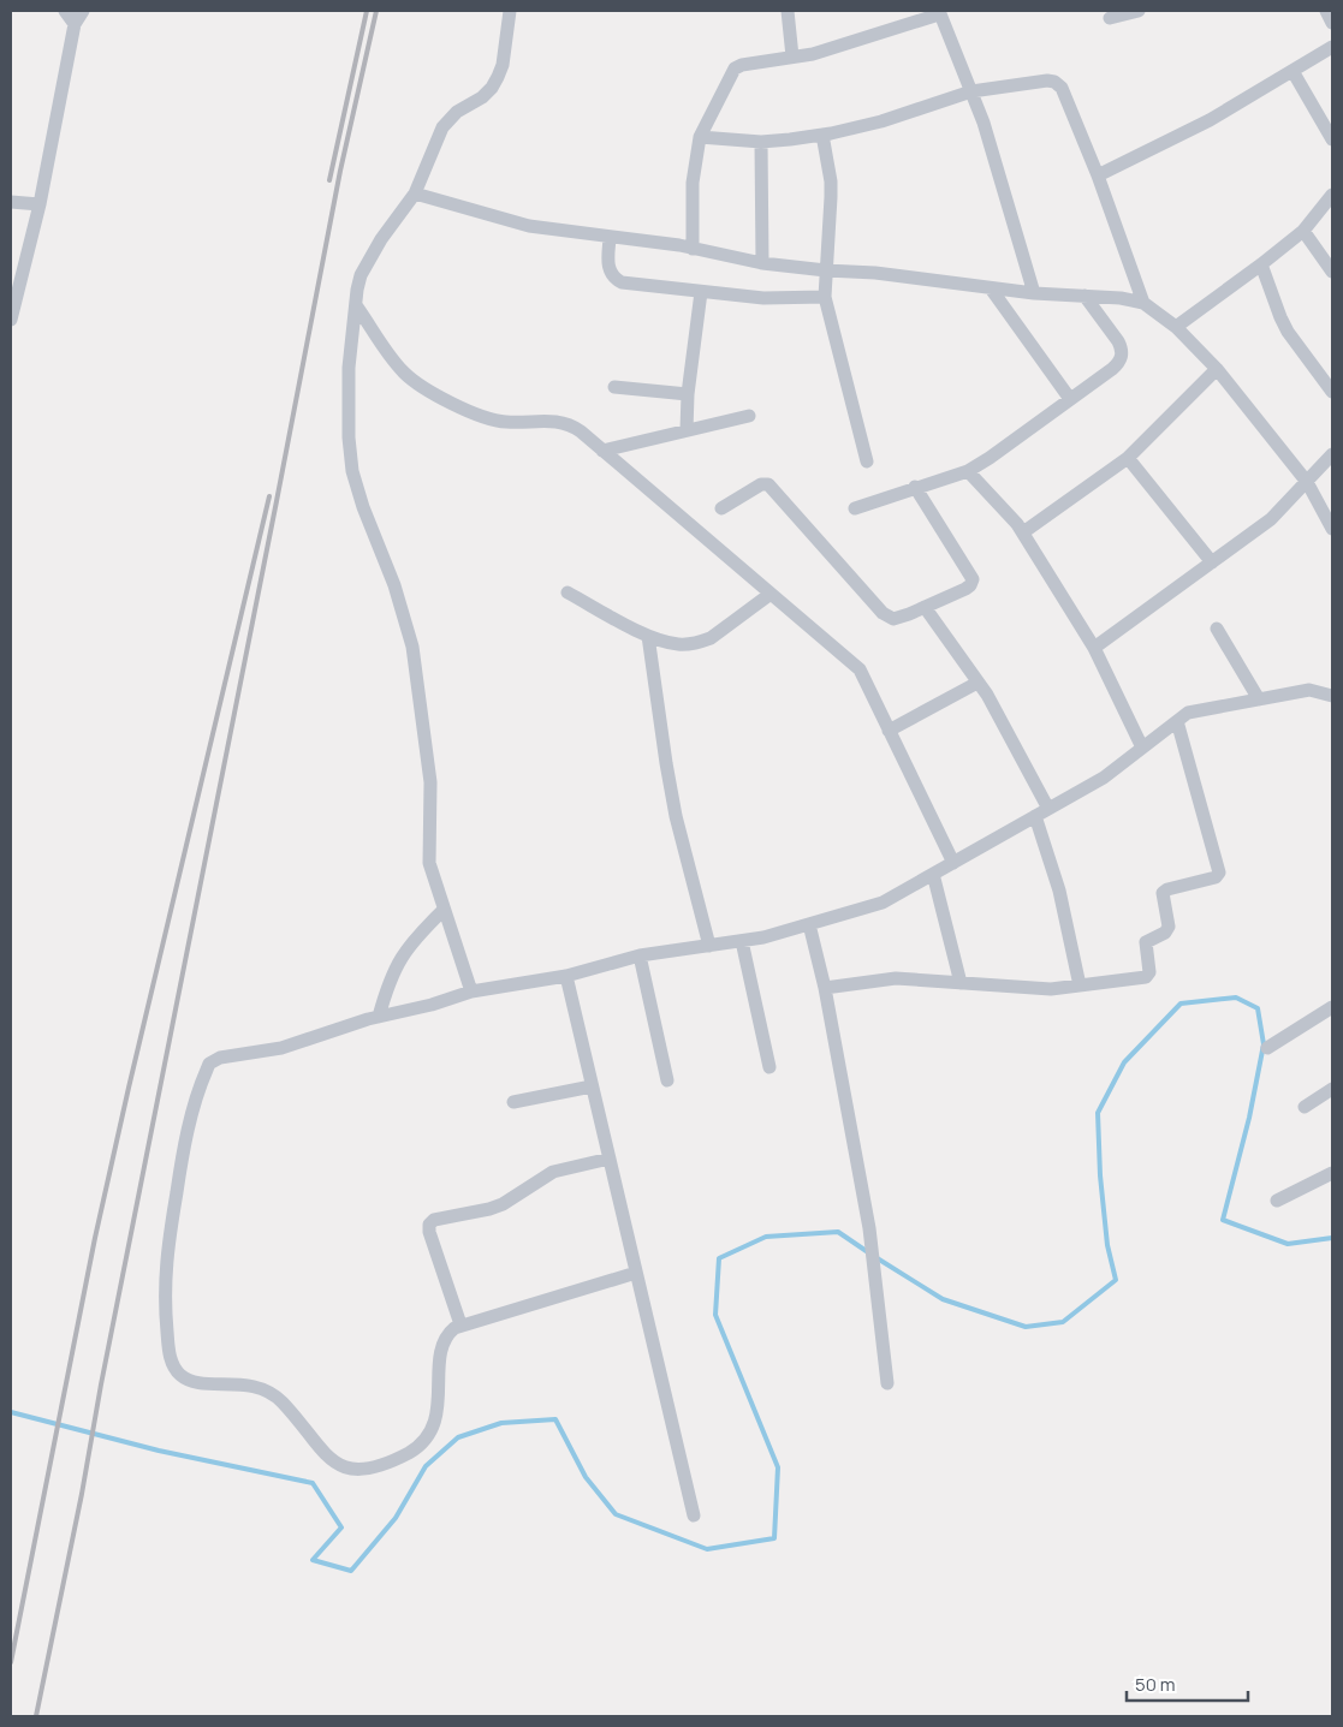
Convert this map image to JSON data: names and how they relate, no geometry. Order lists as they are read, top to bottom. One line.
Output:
{"scale_bar":"50 m"}
